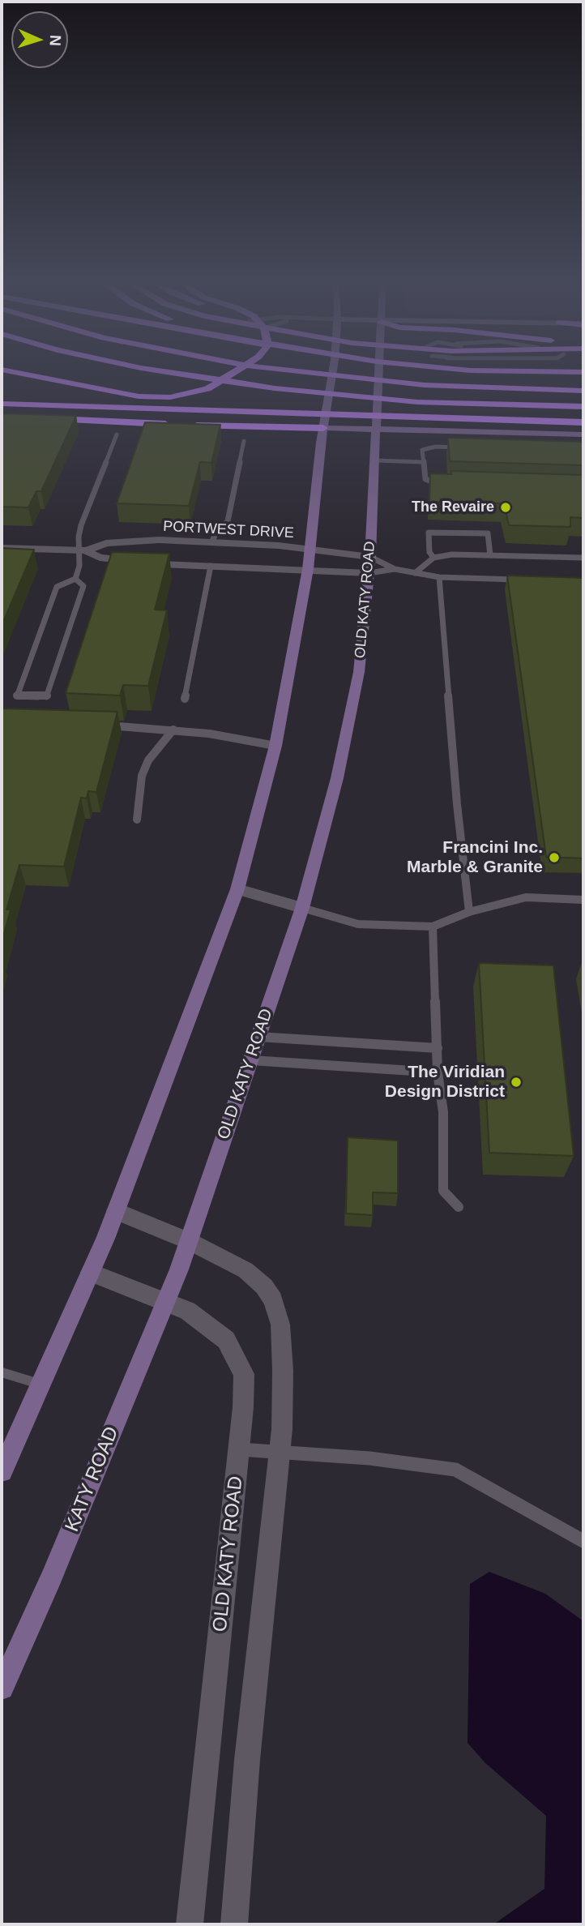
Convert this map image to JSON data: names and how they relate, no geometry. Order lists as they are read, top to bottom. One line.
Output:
{"streets":{"main road":["OLD KATY ROAD","KATY ROAD"],"street":["PORTWEST DRIVE"]},"crossings":[["PORTWEST DRIVE","OLD KATY ROAD"],["OLD KATY ROAD","KATY ROAD"]],"places":["The Revaire","Francini Inc. Marble & Granite","The Viridian Design District"],"north":"right"}
